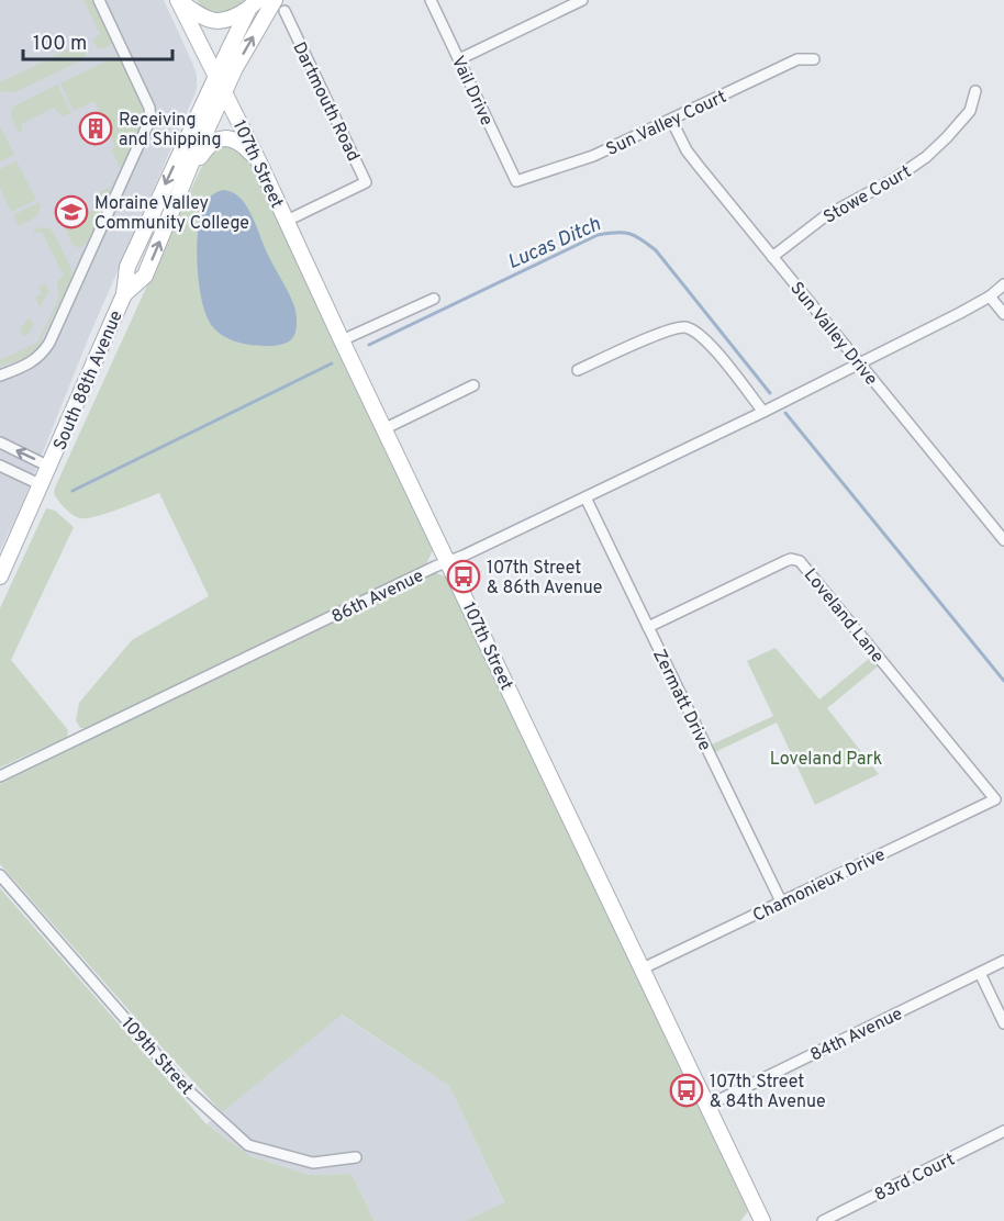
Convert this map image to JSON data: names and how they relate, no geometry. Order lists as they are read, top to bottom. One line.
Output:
{"streets":{"street":["Vail Drive","Dartmouth Road","Sun Valley Court","107th Street","Stowe Court","Sun Valley Drive","South 88th Avenue","86th Avenue","Loveland Lane","Zermatt Drive","Chamonieux Drive","84th Avenue","109th Street","83rd Court"]},"crossings":[["Vail Drive","Sun Valley Court"],["Dartmouth Road","107th Street"],["Dartmouth Road","South 88th Avenue"],["Sun Valley Court","Sun Valley Drive"],["107th Street","South 88th Avenue"],["107th Street","86th Avenue"],["107th Street","Chamonieux Drive"],["107th Street","84th Avenue"],["Stowe Court","Sun Valley Drive"],["Sun Valley Drive","86th Avenue"],["86th Avenue","Zermatt Drive"],["Loveland Lane","Zermatt Drive"],["Loveland Lane","Chamonieux Drive"],["Zermatt Drive","Chamonieux Drive"]],"water":["Lucas Ditch"],"parks":["Loveland Park"],"places":{"building":["Receiving and Shipping"],"school or university":["Moraine Valley Community College"],"bus stop":["107th Street & 86th Avenue","107th Street & 84th Avenue"]},"scale_bar":"100 m"}
